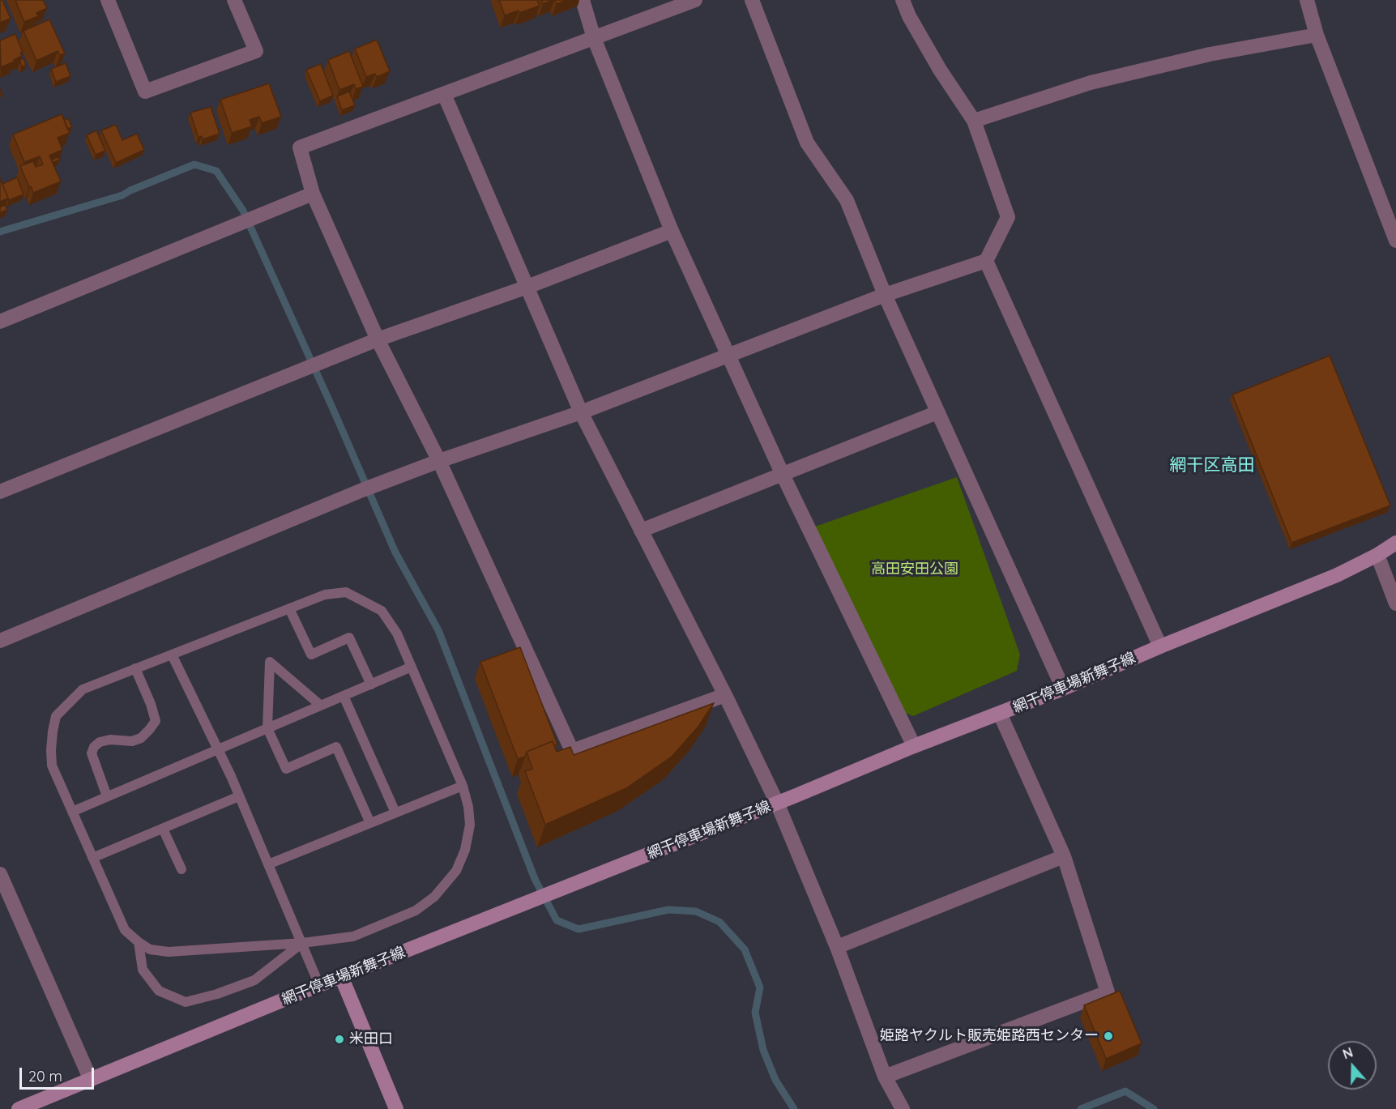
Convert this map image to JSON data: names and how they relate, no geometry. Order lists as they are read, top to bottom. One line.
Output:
{"streets":{"main road":["網干停車場新舞子線"]},"districts":["網干区高田"],"parks":["高田安田公園"],"places":["姫路ヤクルト販売姫路西センター","米田口"],"scale_bar":"20 m","north":"top"}
